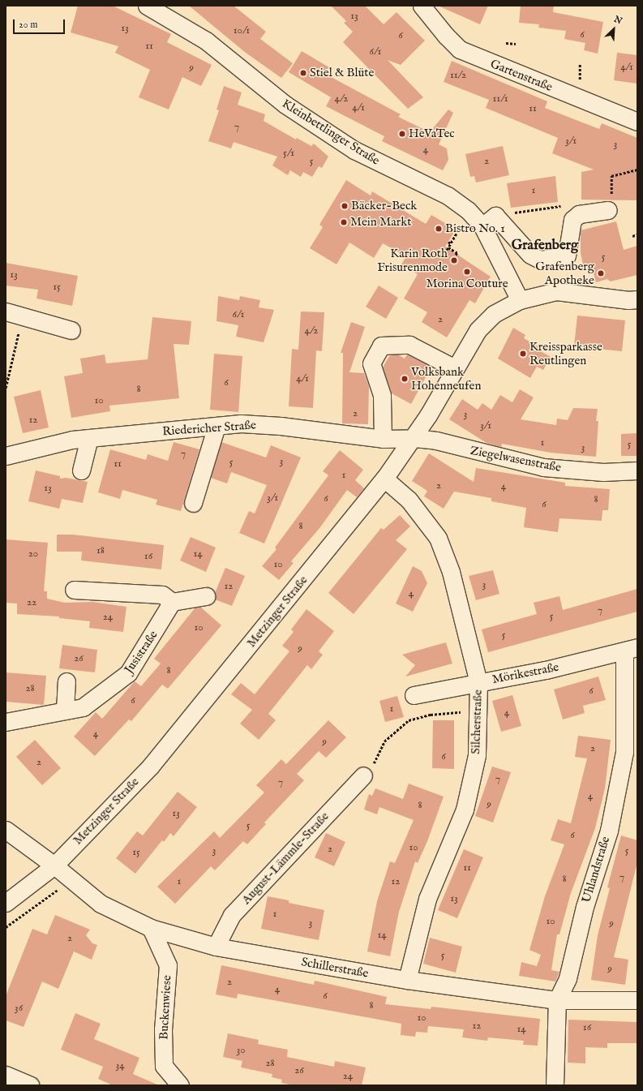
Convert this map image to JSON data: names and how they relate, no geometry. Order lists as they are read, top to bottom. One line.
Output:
{"streets":{"street":["Gartenstraße","Kleinbettlinger Straße","Riedericher Straße","Ziegelwasenstraße","Metzinger Straße","Jusistraße","Mörikestraße","Silcherstraße","August-Lämmle-Straße","Uhlandstraße","Schillerstraße","Buckenwiese"]},"crossings":[["Kleinbettlinger Straße","Metzinger Straße"],["Riedericher Straße","Ziegelwasenstraße"],["Riedericher Straße","Metzinger Straße"],["Ziegelwasenstraße","Metzinger Straße"],["Metzinger Straße","Silcherstraße"],["Metzinger Straße","Schillerstraße"],["Mörikestraße","Silcherstraße"],["Mörikestraße","Uhlandstraße"],["Silcherstraße","Schillerstraße"],["August-Lämmle-Straße","Schillerstraße"],["Uhlandstraße","Schillerstraße"],["Schillerstraße","Buckenwiese"]],"districts":["Grafenberg"],"places":["Stiel & Blüte","HeVaTec","Bäcker-Beck","Mein Markt","Bistro No. 1","Karin Roth Frisurenmode","Morina Couture","Grafenberg Apotheke","Kreissparkasse Reutlingen","Volksbank Hohenneufen"],"house_numbers":["13","13","10/1","6","6","11","6/1","4/1","9","11/2","4/2","11/1","4/1","11","7","3/1","3","4","5/1","5","2","1","5","13","15","6/1","2","4/2","4/1","6","8","10","2","3","12","3/1","1","5","3","7","3","5","11","1","2","4","13","3/1","6","8","6","8","18","20","14","16","10","3","12","4","22","7","5","24","10","5","9","26","8","28","6","6","1","4","4","9","2","6","2","7","7","4","9","8","13","5","6","10","2","3","5","15","11","7","8","1","12","13","1","10","3","9","14","2","5","9","2","4","6","8","36","10","12","16","14","30","28","34","26","24"],"scale_bar":"20 m","north":"top right"}
